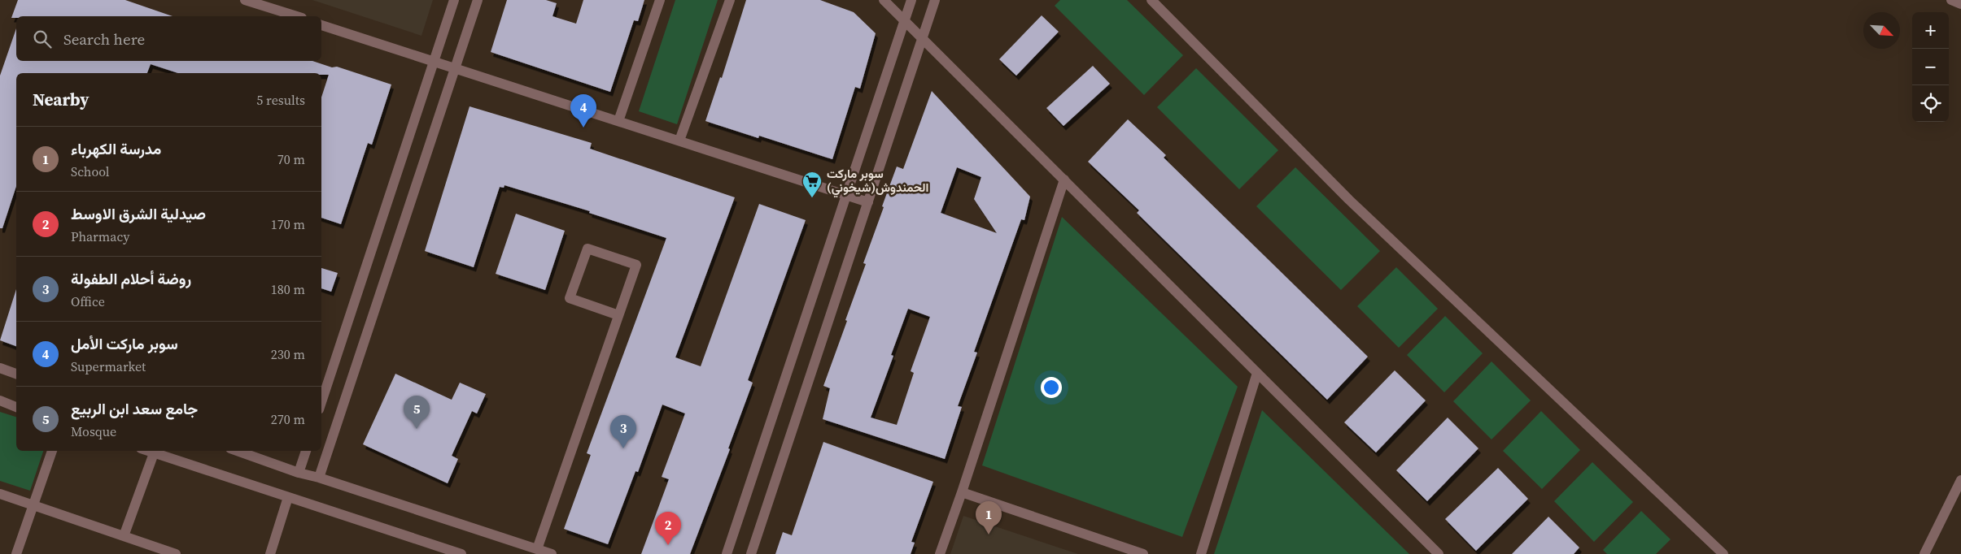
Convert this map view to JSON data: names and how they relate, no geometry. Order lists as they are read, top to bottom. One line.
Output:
{"places":{"supermarket":["سوبر ماركت الحمندوش(شيخوني)"]},"north":"bottom right","page":{"map_buttons":["+","−"],"search":"Search here","heading":["Nearby","5 results"],"pins":["4","5","3","1","2"],"list":[{"mark":"1","name":"مدرسة الكهرباء","note":"School","value":"70 m"},{"mark":"2","name":"صيدلية الشرق الاوسط","note":"Pharmacy","value":"170 m"},{"mark":"3","name":"روضة أحلام الطفولة","note":"Office","value":"180 m"},{"mark":"4","name":"سوبر ماركت الأمل","note":"Supermarket","value":"230 m"},{"mark":"5","name":"جامع سعد ابن الربيع","note":"Mosque","value":"270 m"}]}}
